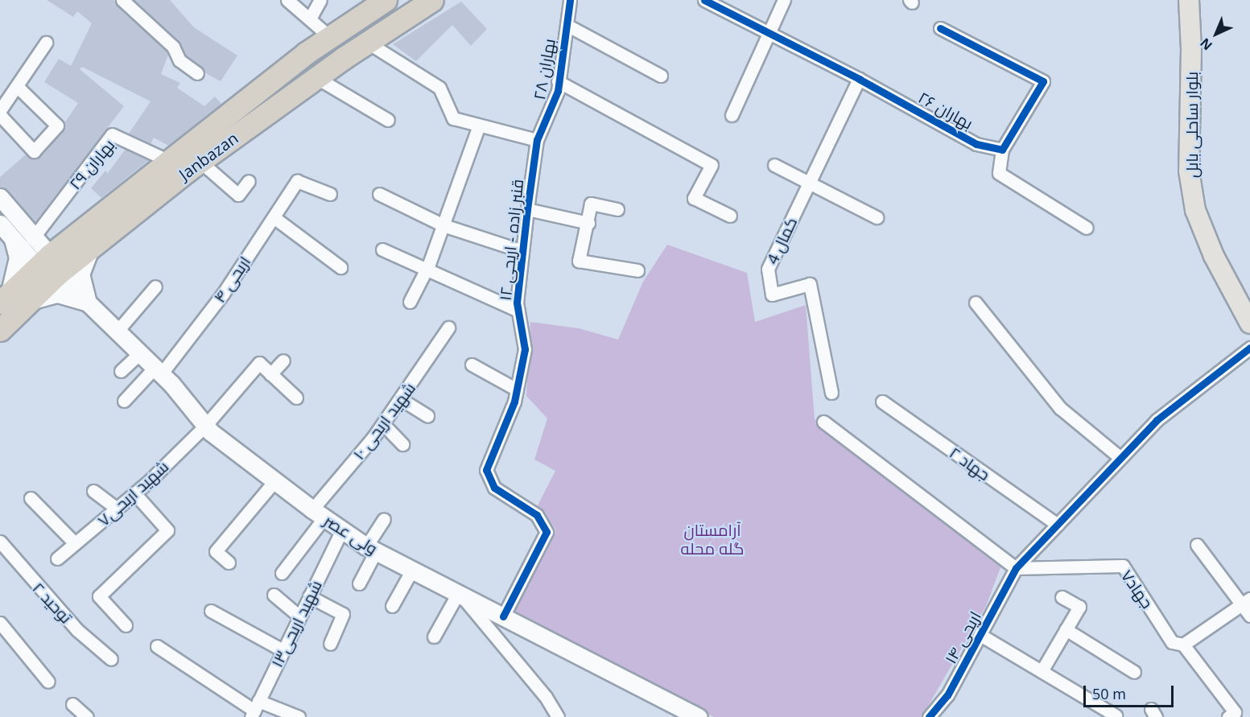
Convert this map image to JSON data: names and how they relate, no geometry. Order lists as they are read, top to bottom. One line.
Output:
{"streets":{"highway":["Janbazan"],"main road":["بلوار ساحلی بابل","ولی عصر"],"street":["بهاران ۲۸","بهاران ۲۶","بهاران ۲۹","قنبر زاده - اریحی ۱۲","کمال 4","اریحی ۴","شهید اریحی ۱۰","جهاد ۲","شهید اریحی۷","جهاد۷","توحید ۲","شهید اریحی۱۳","اریحی ۱۴"]},"crossings":[["بهاران ۲۸","قنبر زاده - اریحی ۱۲"],["بهاران ۲۶","کمال 4"],["Janbazan","بهاران ۲۹"],["Janbazan","ولی عصر"],["بهاران ۲۹","ولی عصر"],["قنبر زاده - اریحی ۱۲","ولی عصر"],["اریحی ۴","ولی عصر"],["شهید اریحی ۱۰","ولی عصر"],["جهاد ۲","اریحی ۱۴"],["شهید اریحی۷","ولی عصر"],["ولی عصر","شهید اریحی۱۳"],["جهاد۷","اریحی ۱۴"]],"parks":["آرامستان گله محله"],"scale_bar":"50 m","north":"bottom left"}
